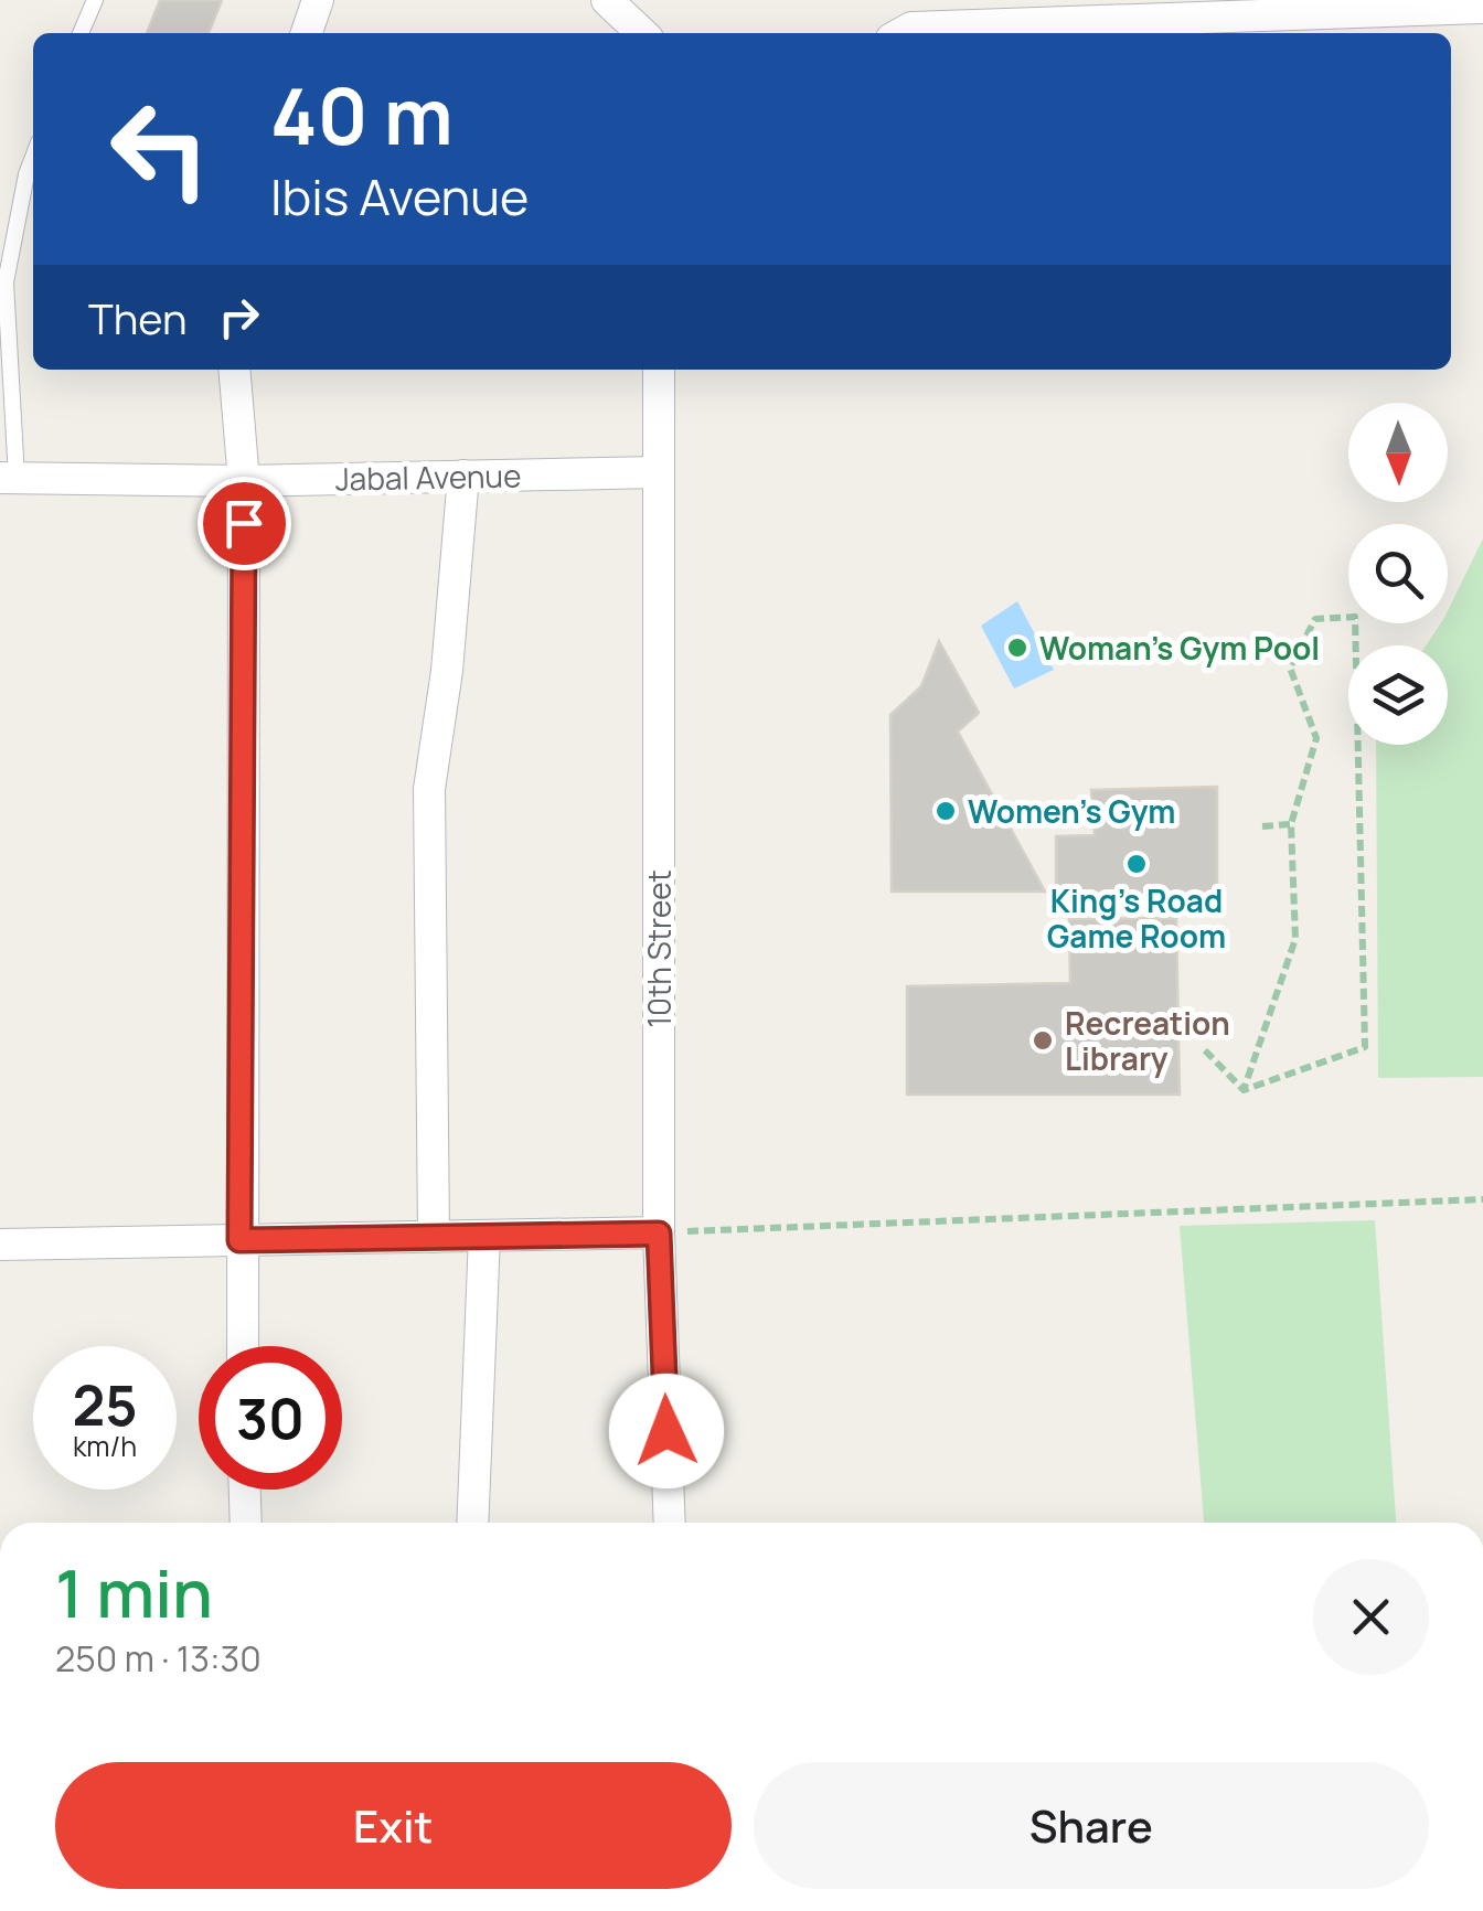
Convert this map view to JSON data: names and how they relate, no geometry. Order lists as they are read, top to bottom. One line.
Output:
{"streets":{"street":["Jabal Avenue","10th Street"]},"crossings":[["Jabal Avenue","10th Street"]],"places":["Woman's Gym Pool","Women's Gym","King's Road Game Room","Recreation Library"],"north":"bottom","page":{"turn":["40 m","Ibis Avenue"],"then":"Then","speed":"25 km/h","limit":"30","heading":["1 min","250 m · 13:30"],"buttons":["Exit","Share"]}}
